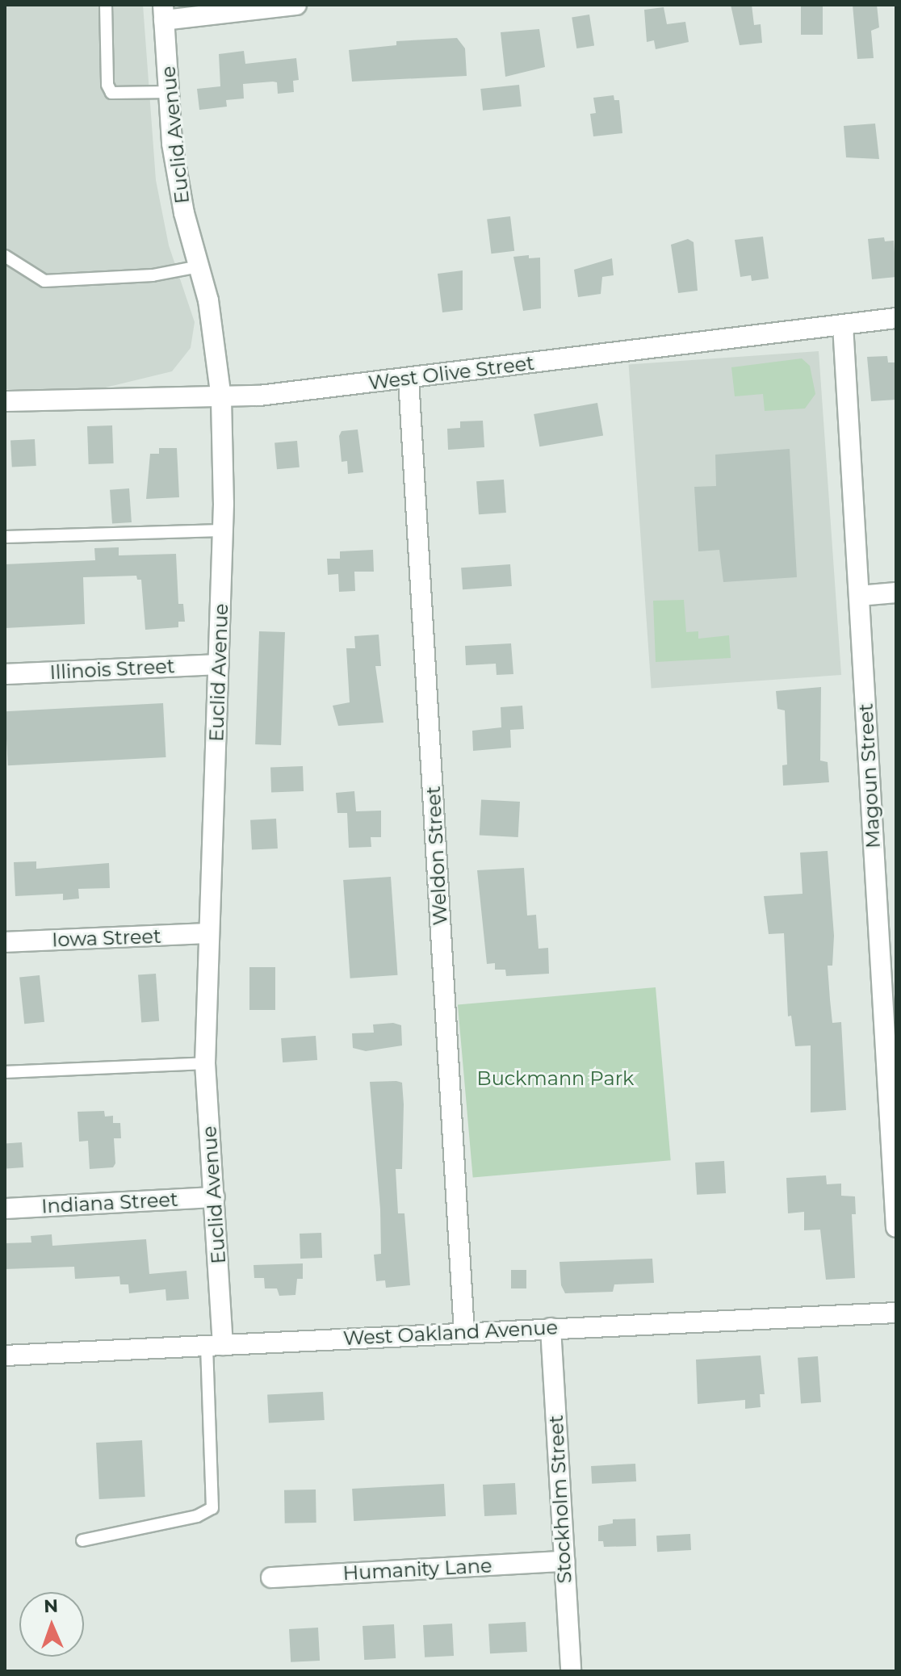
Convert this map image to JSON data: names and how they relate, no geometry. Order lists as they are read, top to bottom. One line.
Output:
{"streets":{"street":["Euclid Avenue","West Olive Street","Illinois Street","Magoun Street","Weldon Street","Iowa Street","Indiana Street","West Oakland Avenue","Stockholm Street","Humanity Lane"]},"crossings":[["Euclid Avenue","West Olive Street"],["Euclid Avenue","Illinois Street"],["Euclid Avenue","Iowa Street"],["Euclid Avenue","Indiana Street"],["Euclid Avenue","West Oakland Avenue"],["West Olive Street","Magoun Street"],["West Olive Street","Weldon Street"],["Weldon Street","West Oakland Avenue"],["West Oakland Avenue","Stockholm Street"],["Stockholm Street","Humanity Lane"]],"parks":["Buckmann Park"],"north":"top"}
